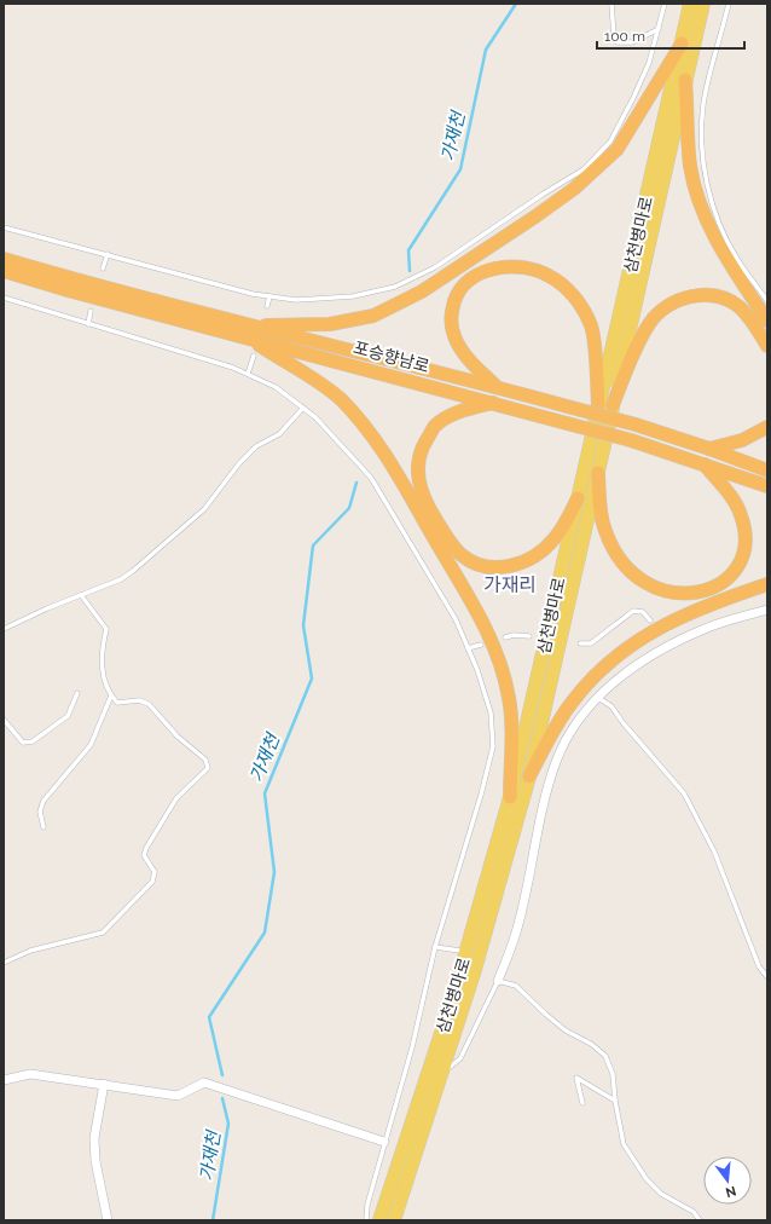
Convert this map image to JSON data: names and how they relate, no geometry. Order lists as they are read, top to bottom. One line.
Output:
{"streets":{"highway":["포승향남로"],"main road":["삼천병마로"]},"districts":["가재리"],"water":["가재천"],"scale_bar":"100 m","north":"bottom"}
